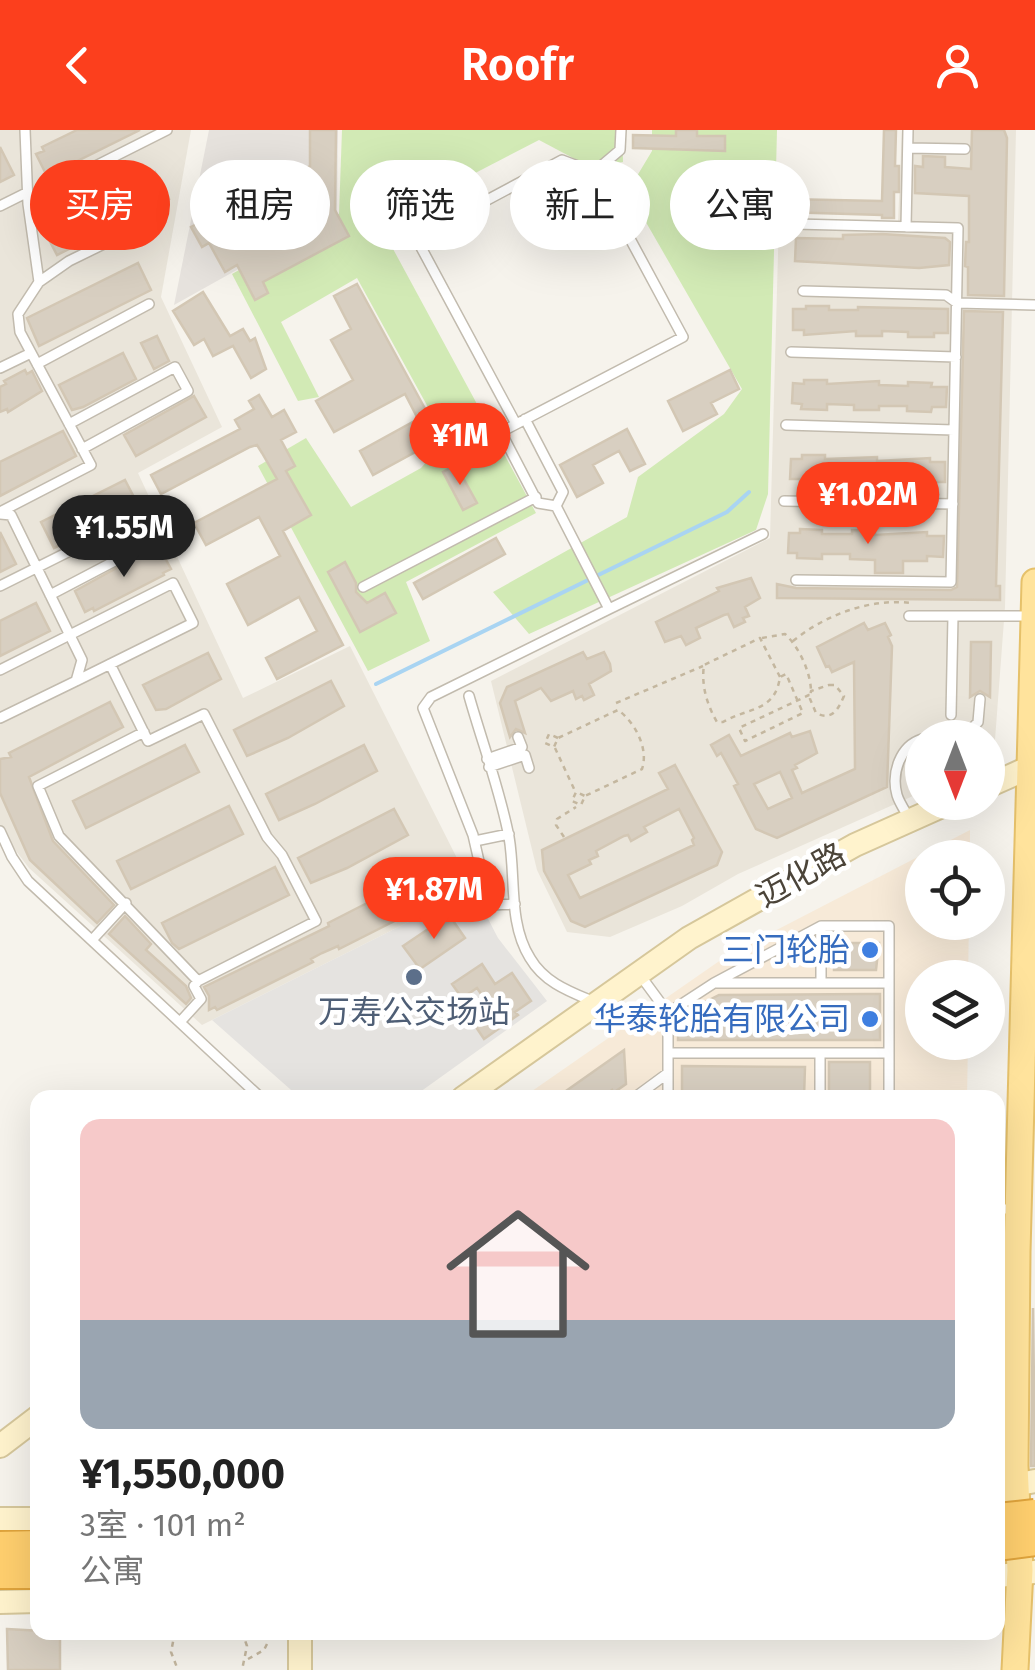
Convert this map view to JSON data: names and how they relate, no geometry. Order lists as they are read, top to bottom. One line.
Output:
{"streets":{"street":["迈化路"]},"places":["三门轮胎","万寿公交场站","华泰轮胎有限公司"],"north":"bottom","page":{"header":"Roofr","chip":["买房","租房","筛选","新上","公寓"],"price":["¥1M","¥1.02M","¥1.55M","¥1.87M"],"list":[{"name":"¥1,550,000","note":"3室 · 101 m² · 公寓"}]}}
